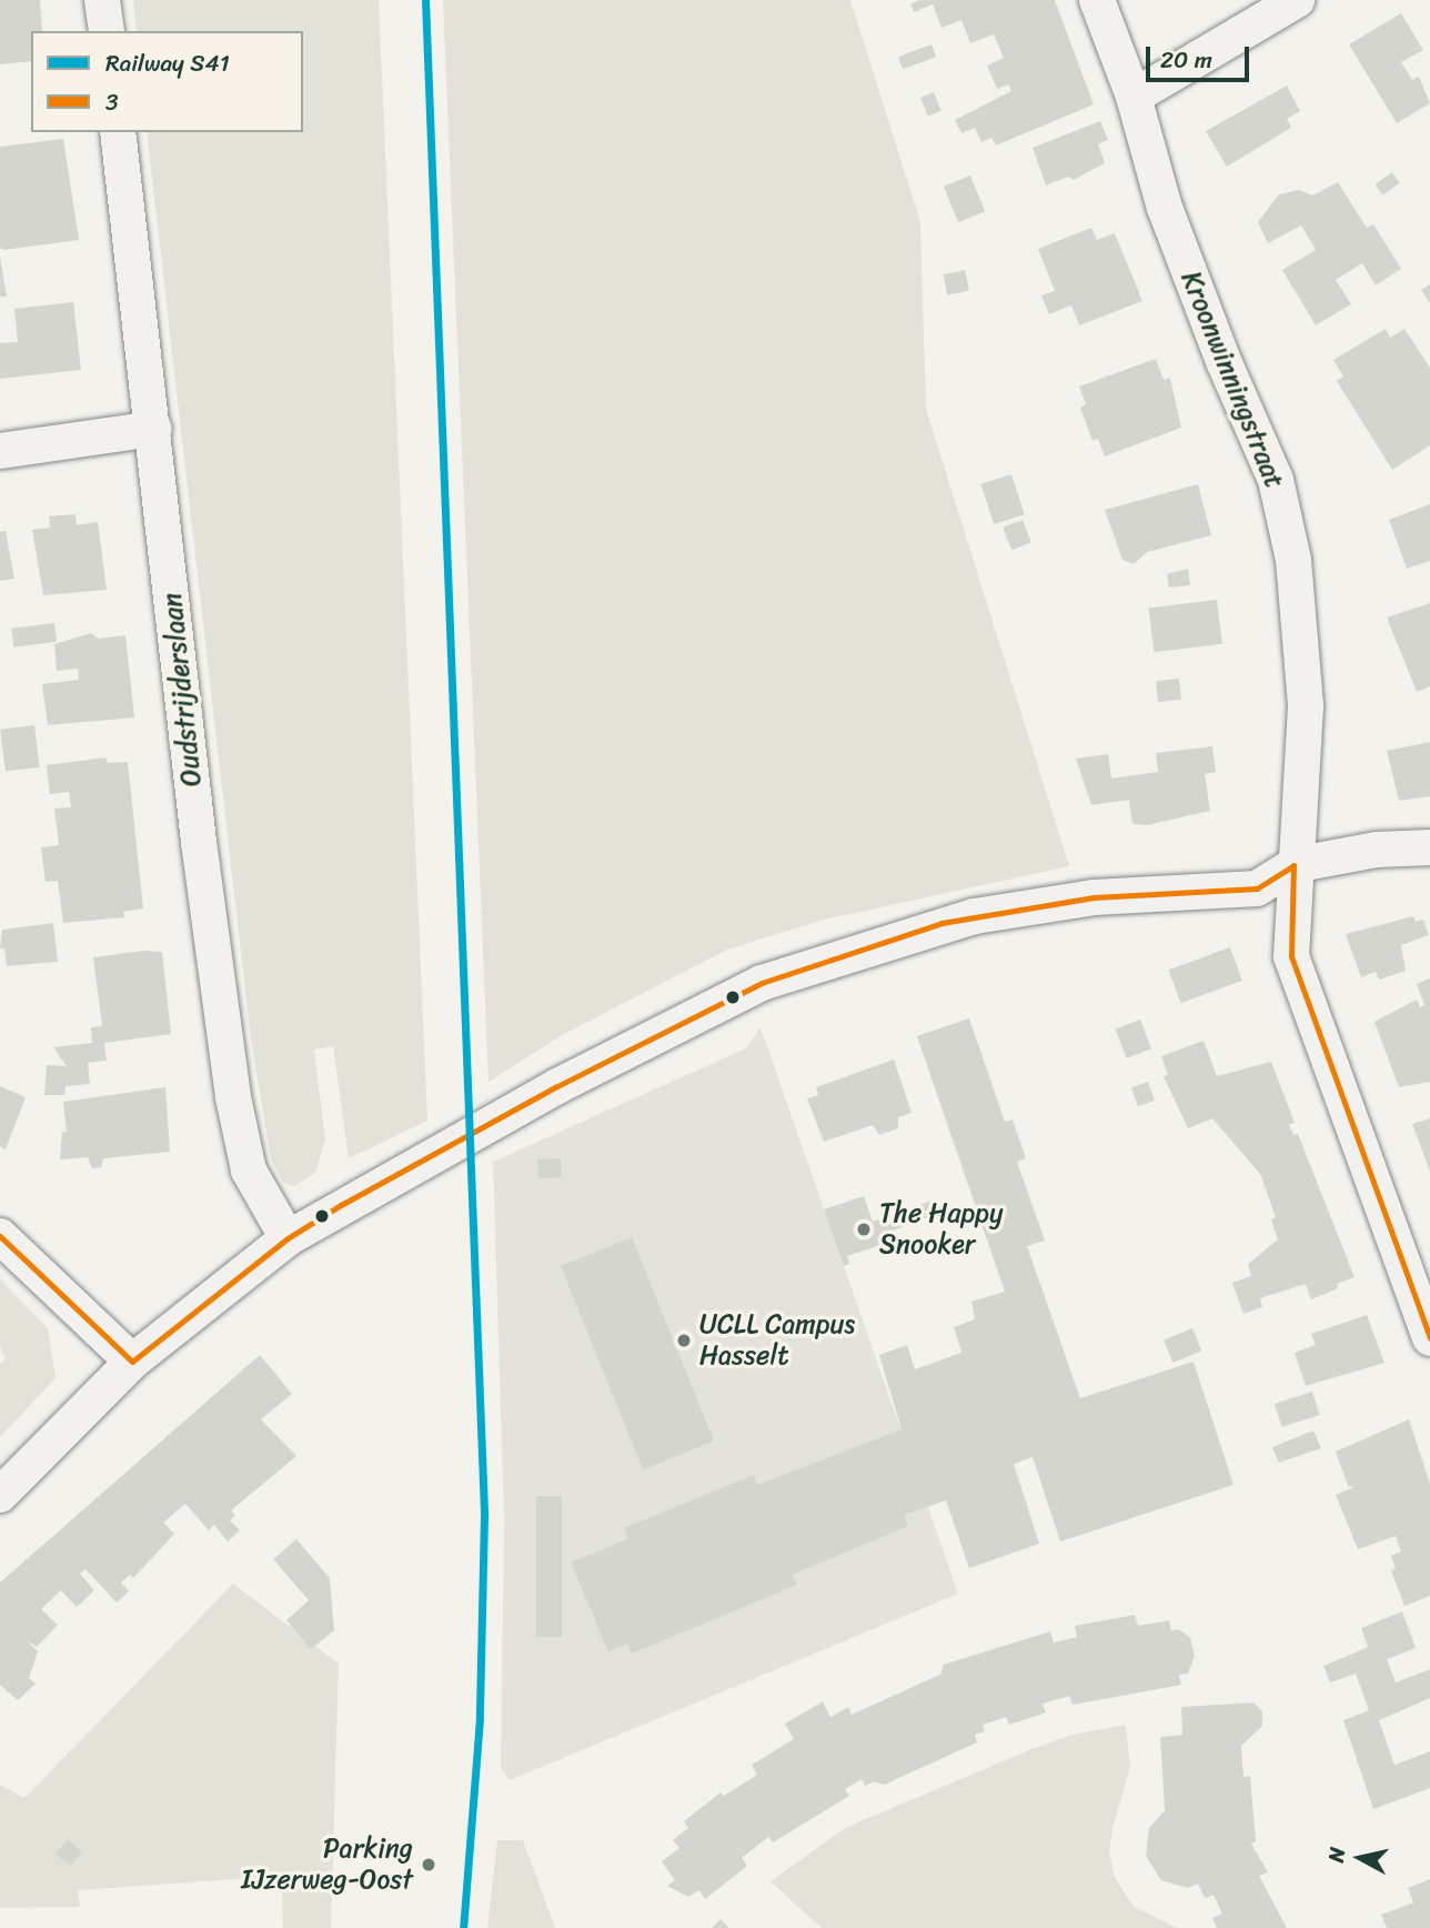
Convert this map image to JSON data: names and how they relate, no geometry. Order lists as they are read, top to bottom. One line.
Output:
{"streets":{"street":["Kroonwinningstraat","Oudstrijderslaan"]},"places":["The Happy Snooker","UCLL Campus Hasselt","Parking IJzerweg-Oost"],"lines":["rail line S41","transit line 3"],"legend":["Railway S41","3"],"scale_bar":"20 m","north":"left"}
